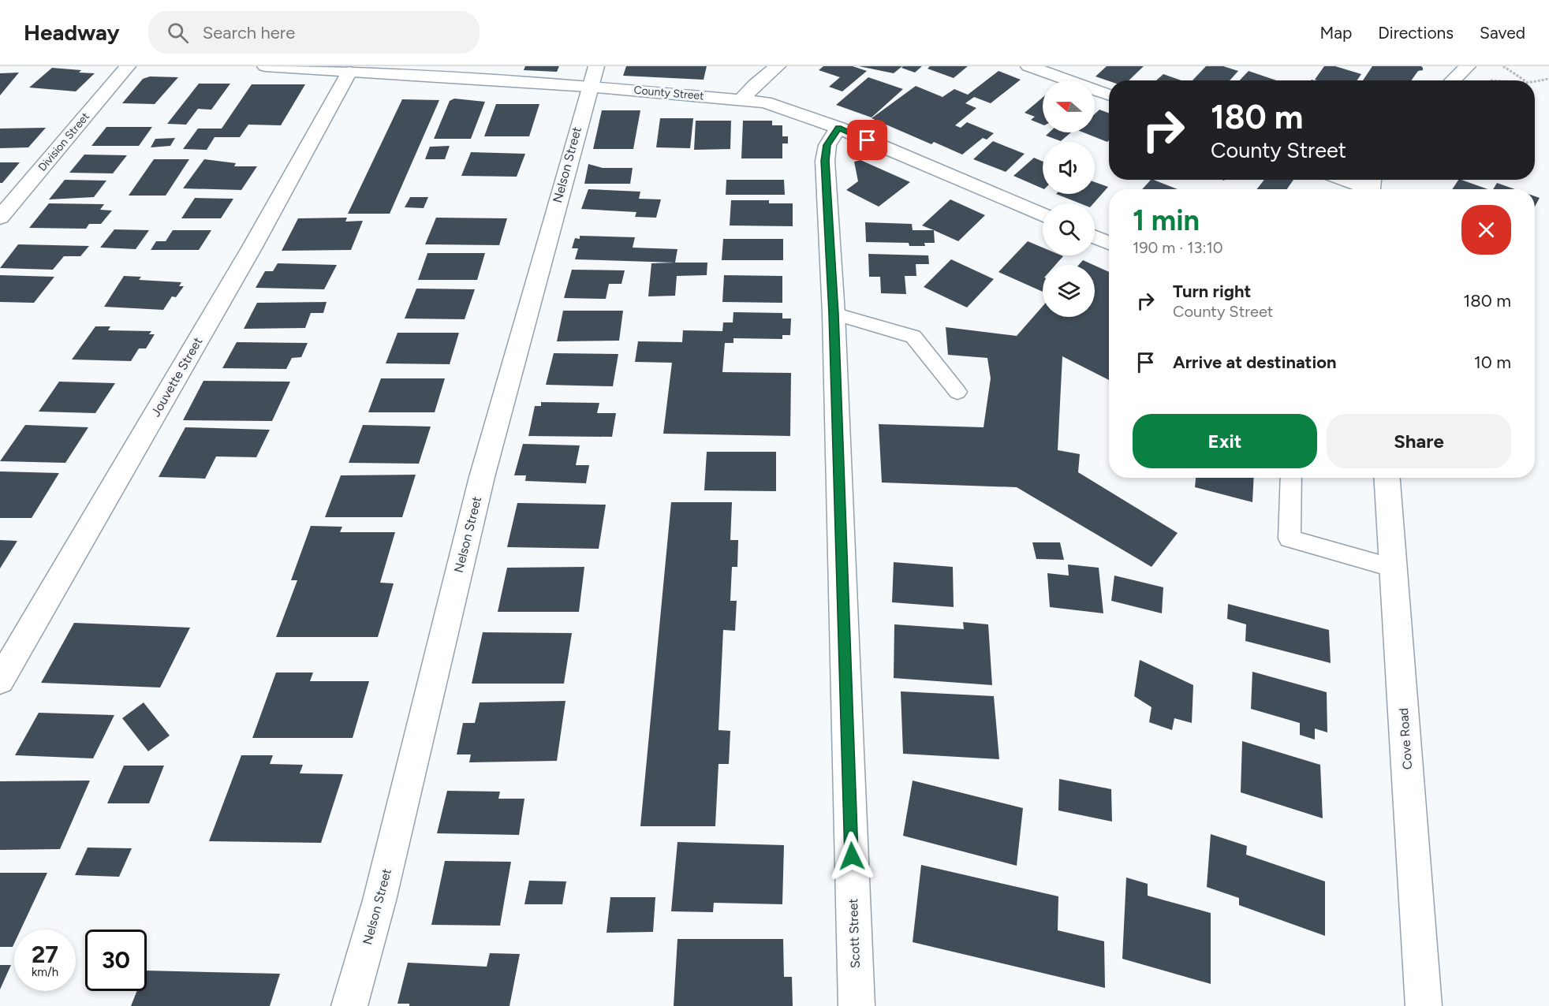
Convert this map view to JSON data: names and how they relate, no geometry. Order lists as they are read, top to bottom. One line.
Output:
{"streets":{"street":["County Street","Division Street","Nelson Street","Jouvette Street","Cove Road","Scott Street"]},"crossings":[["County Street","Nelson Street"],["County Street","Jouvette Street"],["County Street","Scott Street"]],"north":"left","page":{"header":"Headway","search":"Search here","nav":["Map","Directions","Saved"],"turn":["180 m","County Street"],"heading":["1 min","190 m · 13:10"],"list":[{"name":"Turn right","note":"County Street","value":"180 m"},{"name":"Arrive at destination","value":"10 m"}],"buttons":["Exit","Share"],"speed":"27 km/h","limit":"30"}}
